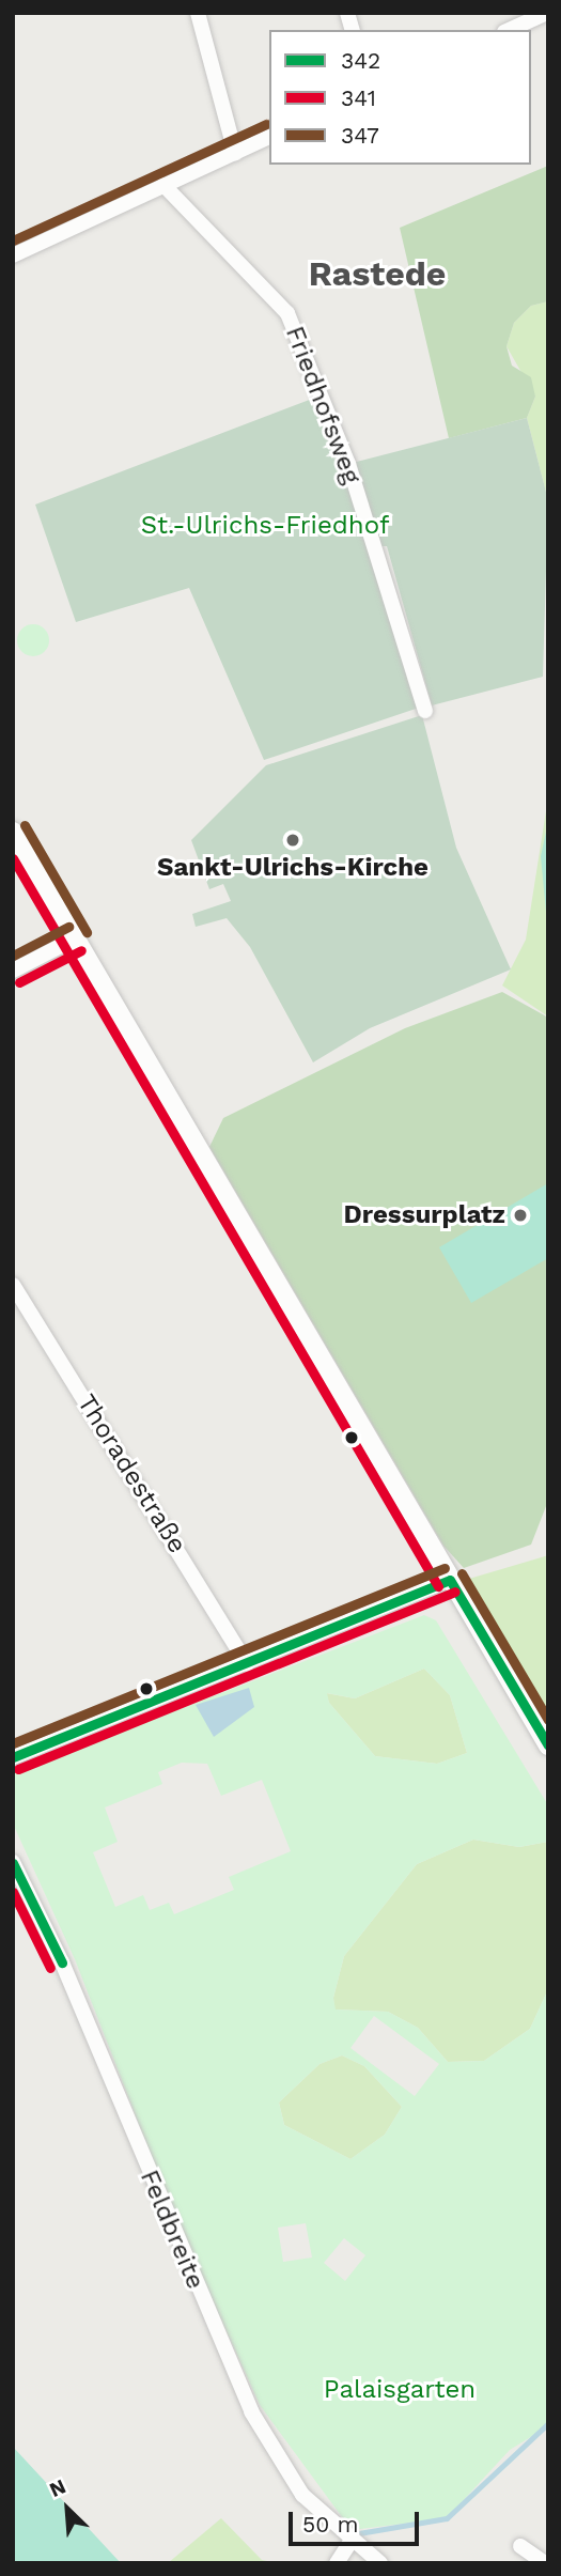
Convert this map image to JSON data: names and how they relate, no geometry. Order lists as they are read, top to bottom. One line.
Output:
{"streets":{"street":["Friedhofsweg","Thoradestraße","Feldbreite"]},"districts":["Rastede"],"parks":["St.-Ulrichs-Friedhof","Palaisgarten"],"places":["Sankt-Ulrichs-Kirche","Dressurplatz"],"lines":["transit line 347","transit line 341","transit line 342"],"legend":["342","341","347"],"scale_bar":"50 m","north":"top left"}
